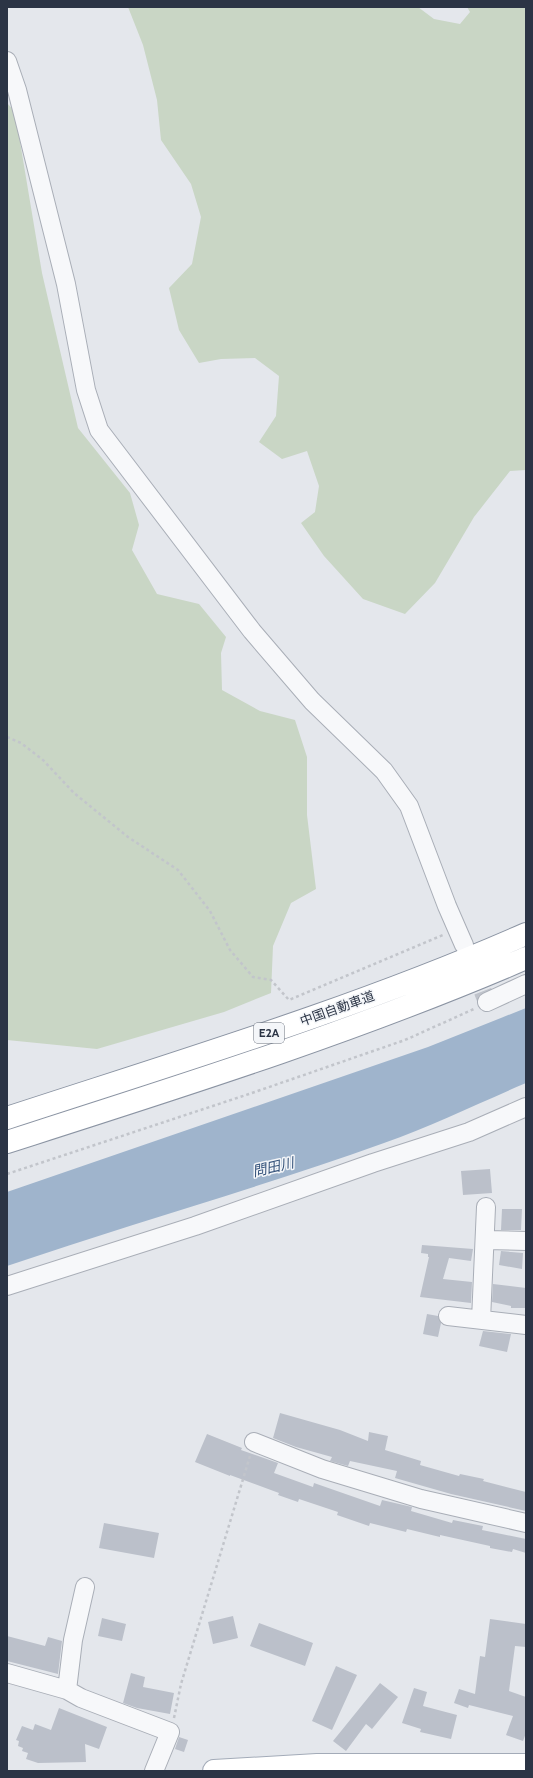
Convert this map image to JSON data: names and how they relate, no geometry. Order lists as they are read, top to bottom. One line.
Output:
{"streets":{"main road":["中国自動車道","E2A"]},"water":["問田川"]}
